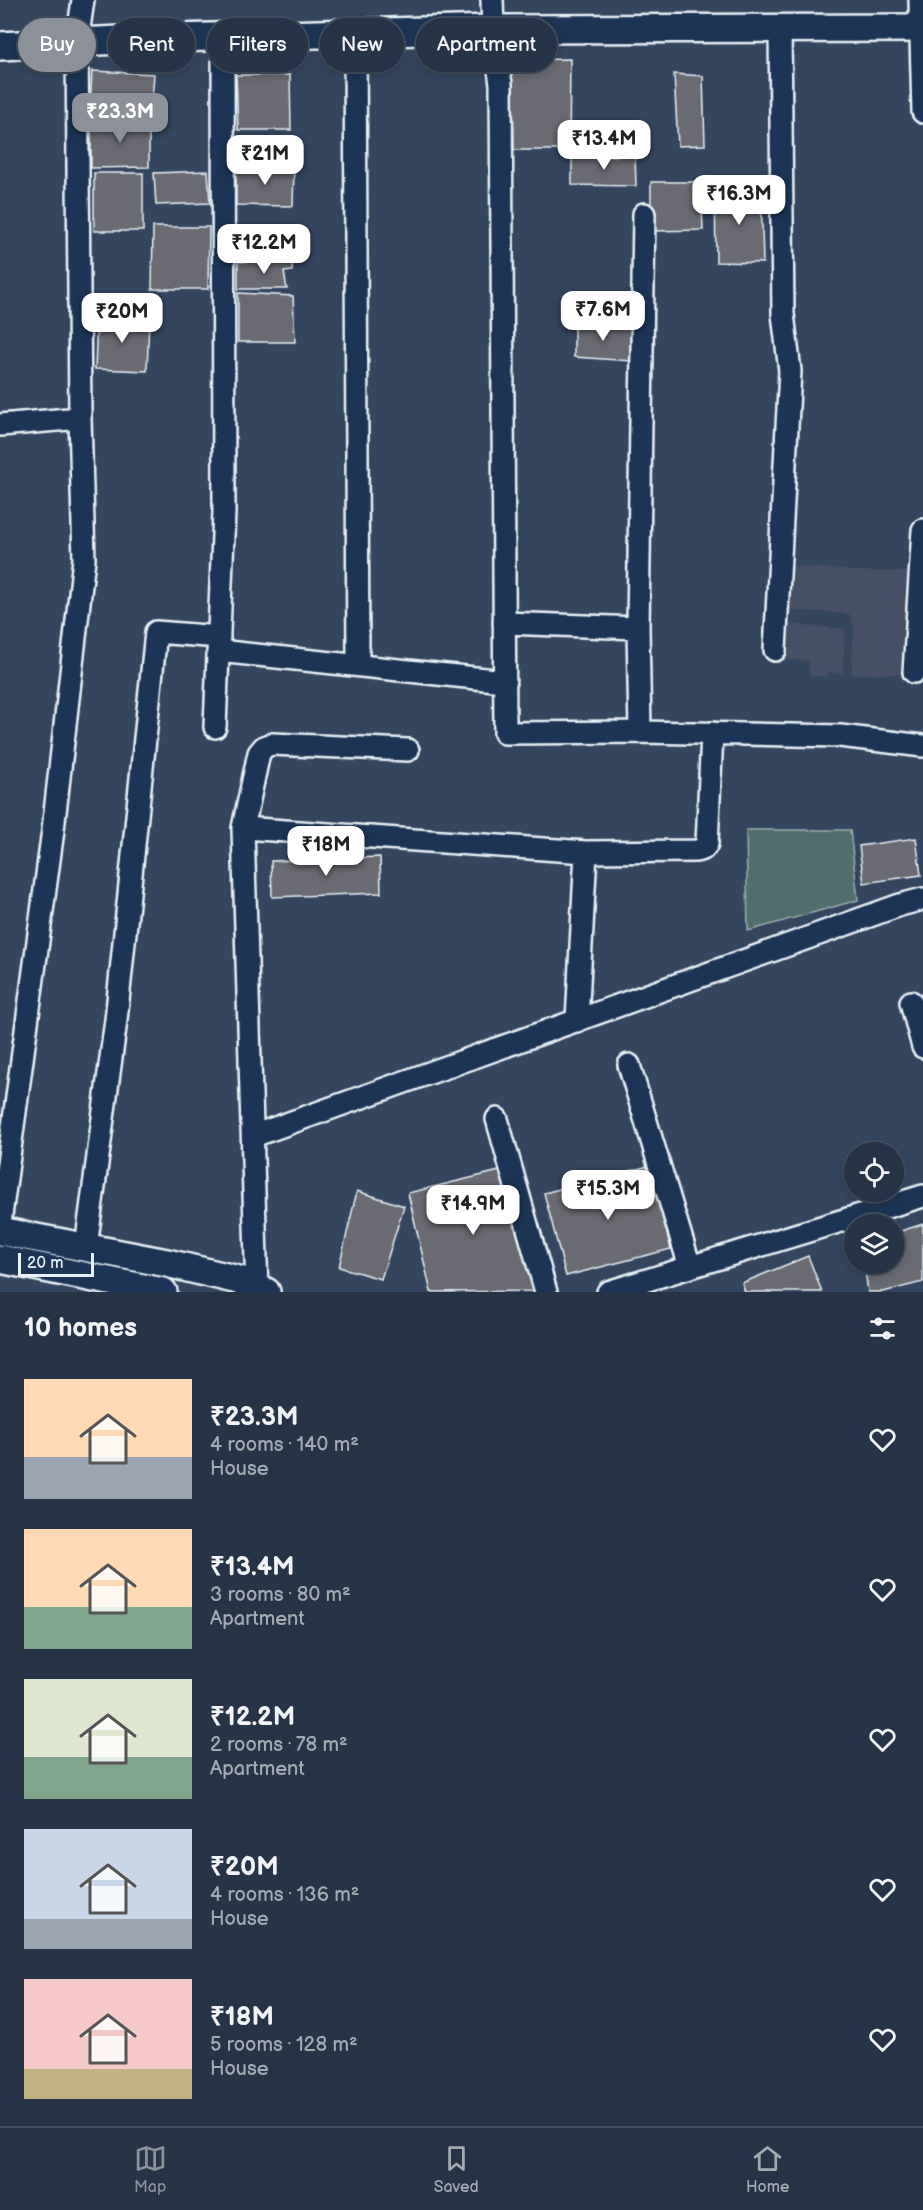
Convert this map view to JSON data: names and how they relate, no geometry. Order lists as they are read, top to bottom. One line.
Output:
{"scale_bar":"20 m","page":{"chip":["Buy","Rent","Filters","New","Apartment"],"price":["₹23.3M","₹13.4M","₹21M","₹16.3M","₹12.2M","₹7.6M","₹20M","₹18M","₹15.3M","₹14.9M"],"scale":"20 m","heading":"10 homes","list":[{"name":"₹23.3M","note":"4 rooms · 140 m² · House"},{"name":"₹13.4M","note":"3 rooms · 80 m² · Apartment"},{"name":"₹12.2M","note":"2 rooms · 78 m² · Apartment"},{"name":"₹20M","note":"4 rooms · 136 m² · House"},{"name":"₹18M","note":"5 rooms · 128 m² · House"}],"tabs":["Map","Saved","Home"]}}
